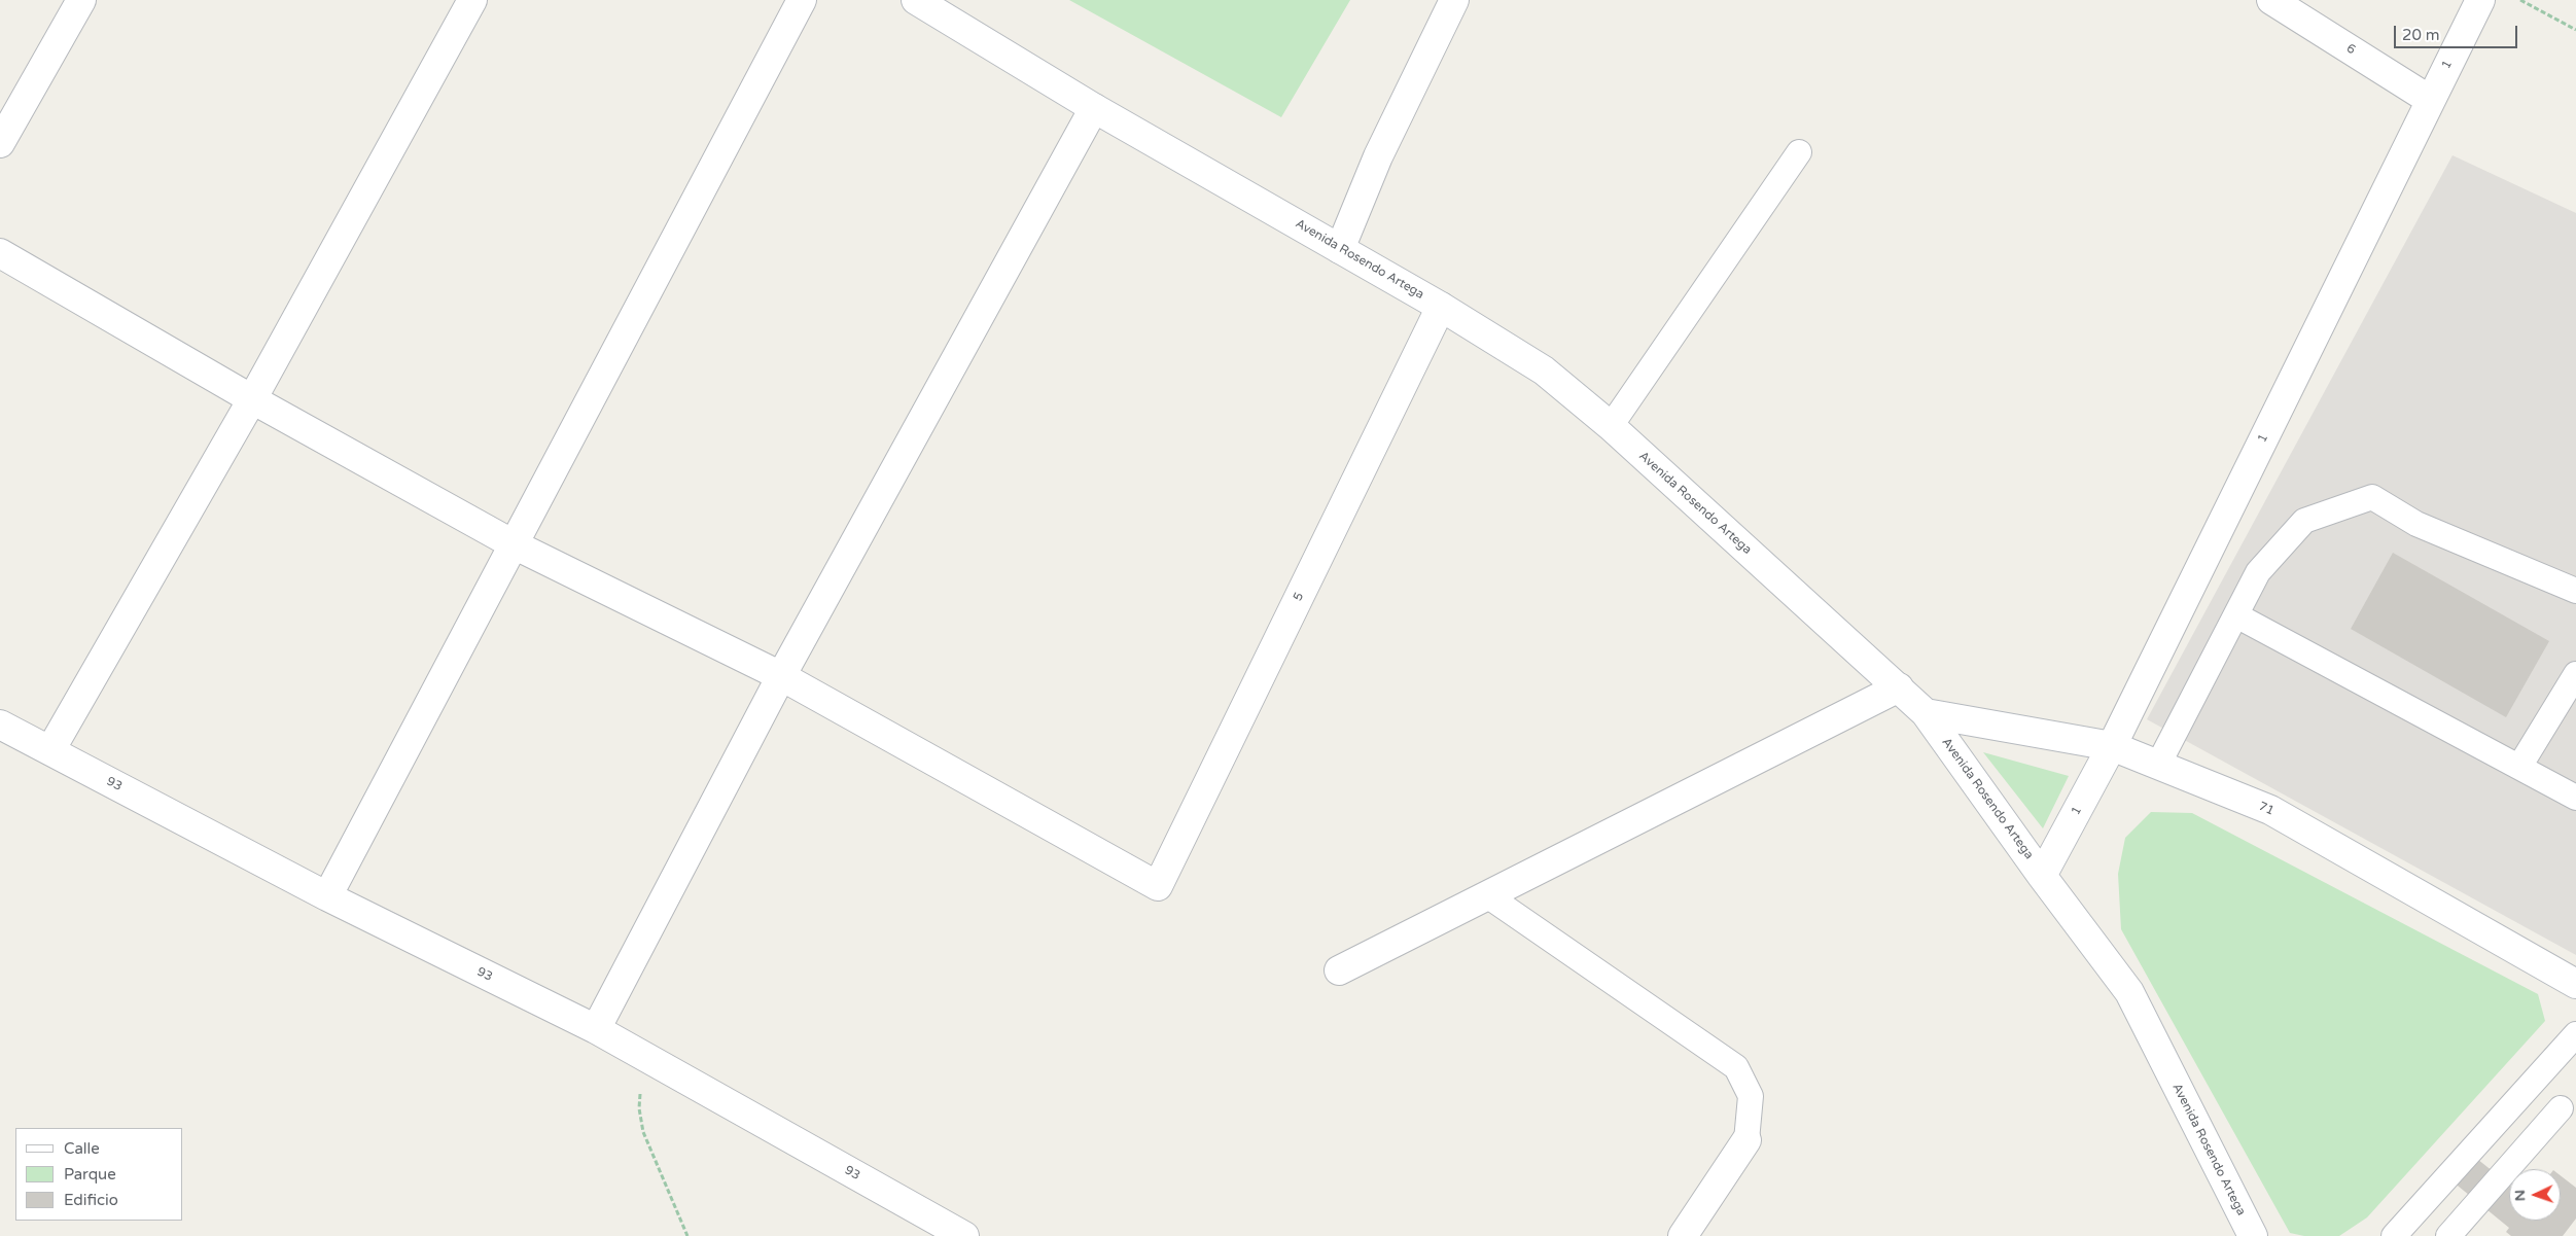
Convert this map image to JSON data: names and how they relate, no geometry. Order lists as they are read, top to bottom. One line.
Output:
{"streets":{"street":["6","1","Avenida Rosendo Artega","5","93","71"]},"crossings":[["6","1"],["1","Avenida Rosendo Artega"],["1","71"],["Avenida Rosendo Artega","5"],["Avenida Rosendo Artega","71"]],"legend":["Calle","Parque","Edificio"],"scale_bar":"20 m","north":"left"}
